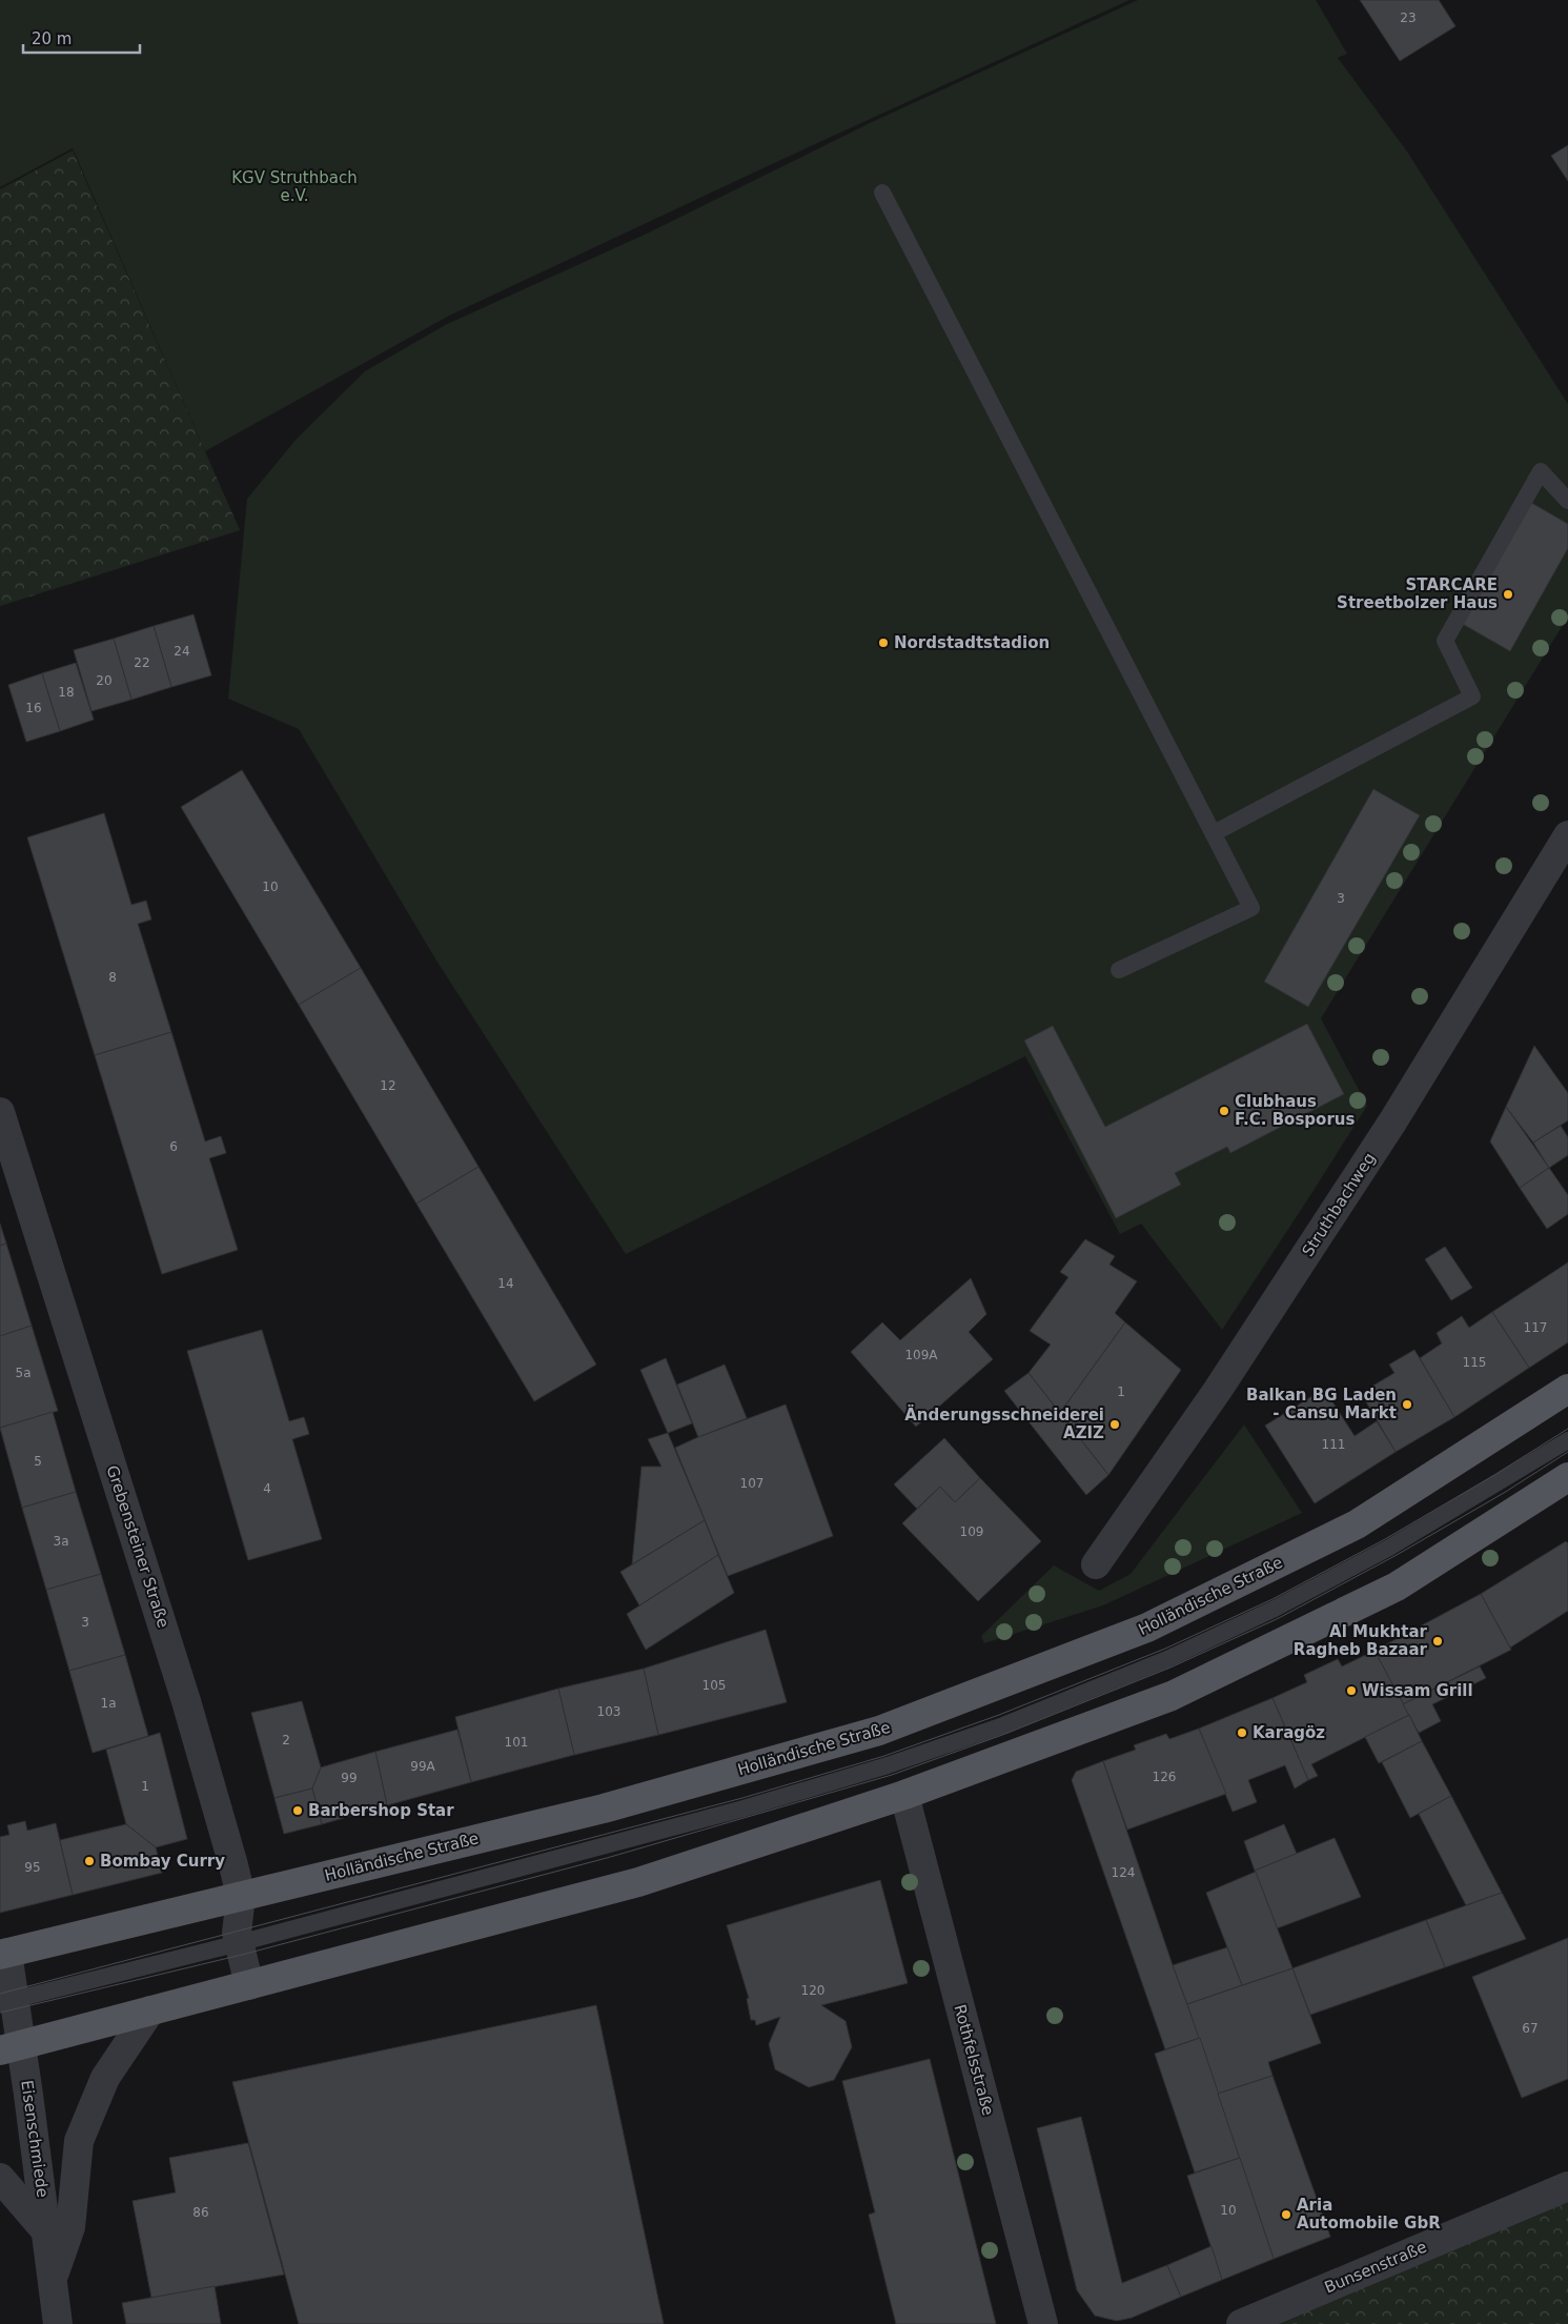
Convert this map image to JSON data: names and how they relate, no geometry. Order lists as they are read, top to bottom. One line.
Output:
{"streets":{"main road":["Holländische Straße"],"street":["Struthbachweg","Grebensteiner Straße","Rothfelsstraße","Eisenschmiede","Bunsenstraße"]},"crossings":[["Grebensteiner Straße","Holländische Straße"],["Holländische Straße","Eisenschmiede"]],"parks":["KGV Struthbach e.V."],"places":["STARCARE Streetbolzer Haus","Nordstadtstadion","Clubhaus F.C. Bosporus","Balkan BG Laden - Cansu Markt","Änderungsschneiderei AZIZ","Al Mukhtar Ragheb Bazaar","Wissam Grill","Karagöz","Barbershop Star","Bombay Curry","Aria Automobile GbR"],"house_numbers":["23","24","22","20","18","16","10","3","8","12","6","14","117","109A","115","5a","1","111","5","107","4","109","3a","3","105","1a","103","2","101","99A","126","99","1","95","124","120","67","10","86"],"scale_bar":"20 m"}
